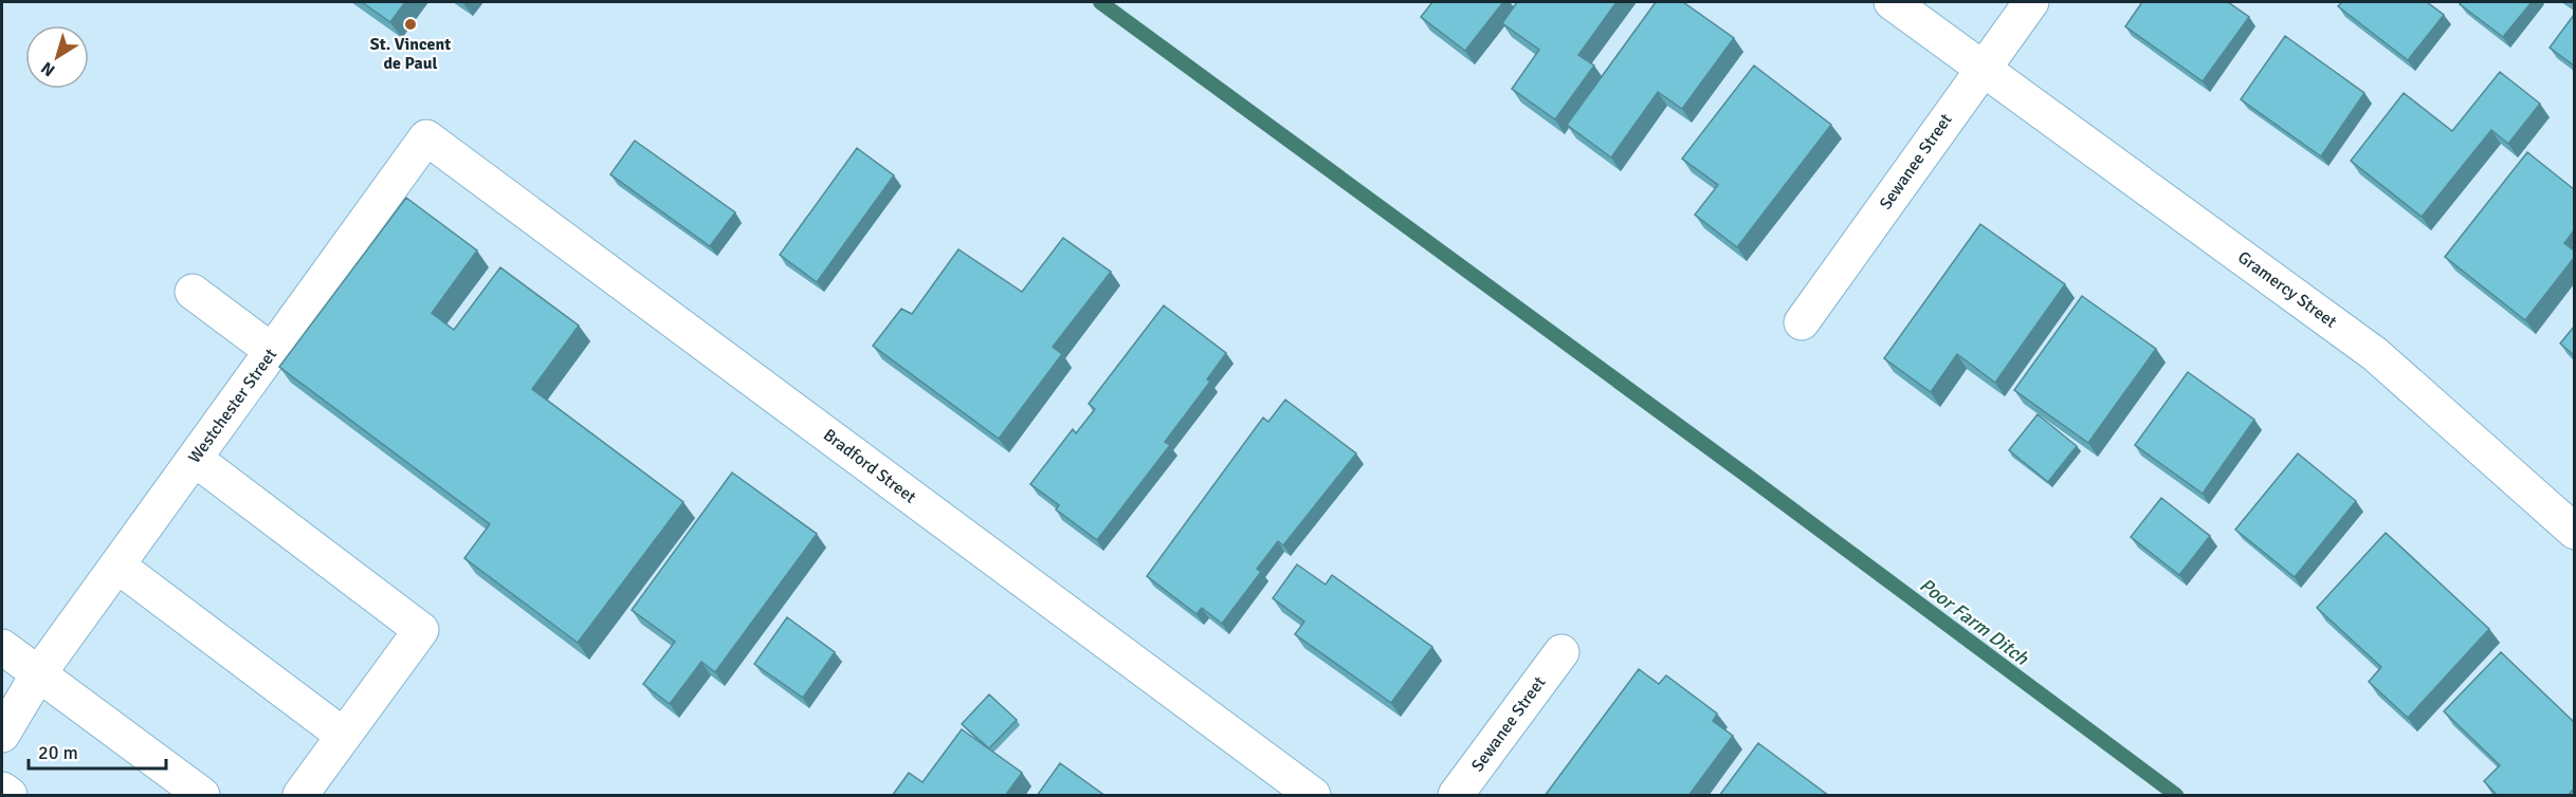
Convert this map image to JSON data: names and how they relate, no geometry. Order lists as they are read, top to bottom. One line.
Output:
{"streets":{"street":["Sewanee Street","Gramercy Street","Westchester Street","Bradford Street"]},"crossings":[["Sewanee Street","Gramercy Street"],["Westchester Street","Bradford Street"]],"water":["Poor Farm Ditch"],"places":["St. Vincent de Paul"],"scale_bar":"20 m","north":"bottom left"}
